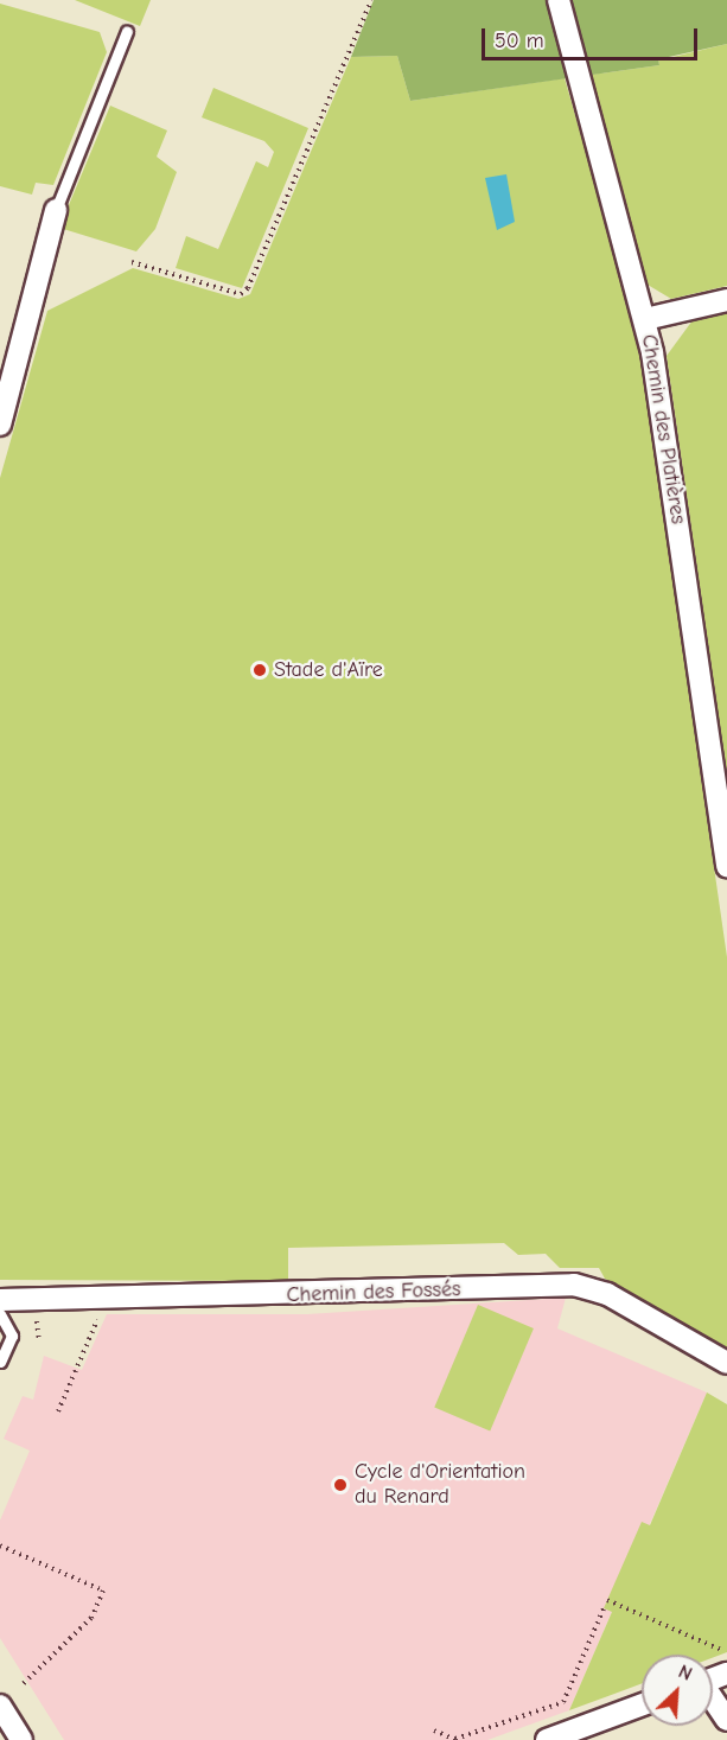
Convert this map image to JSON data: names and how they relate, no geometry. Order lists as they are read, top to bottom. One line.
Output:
{"streets":{"street":["Chemin des Platières","Chemin des Fossés"]},"places":["Stade d'Aïre","Cycle d'Orientation du Renard"],"scale_bar":"50 m","north":"top right"}
